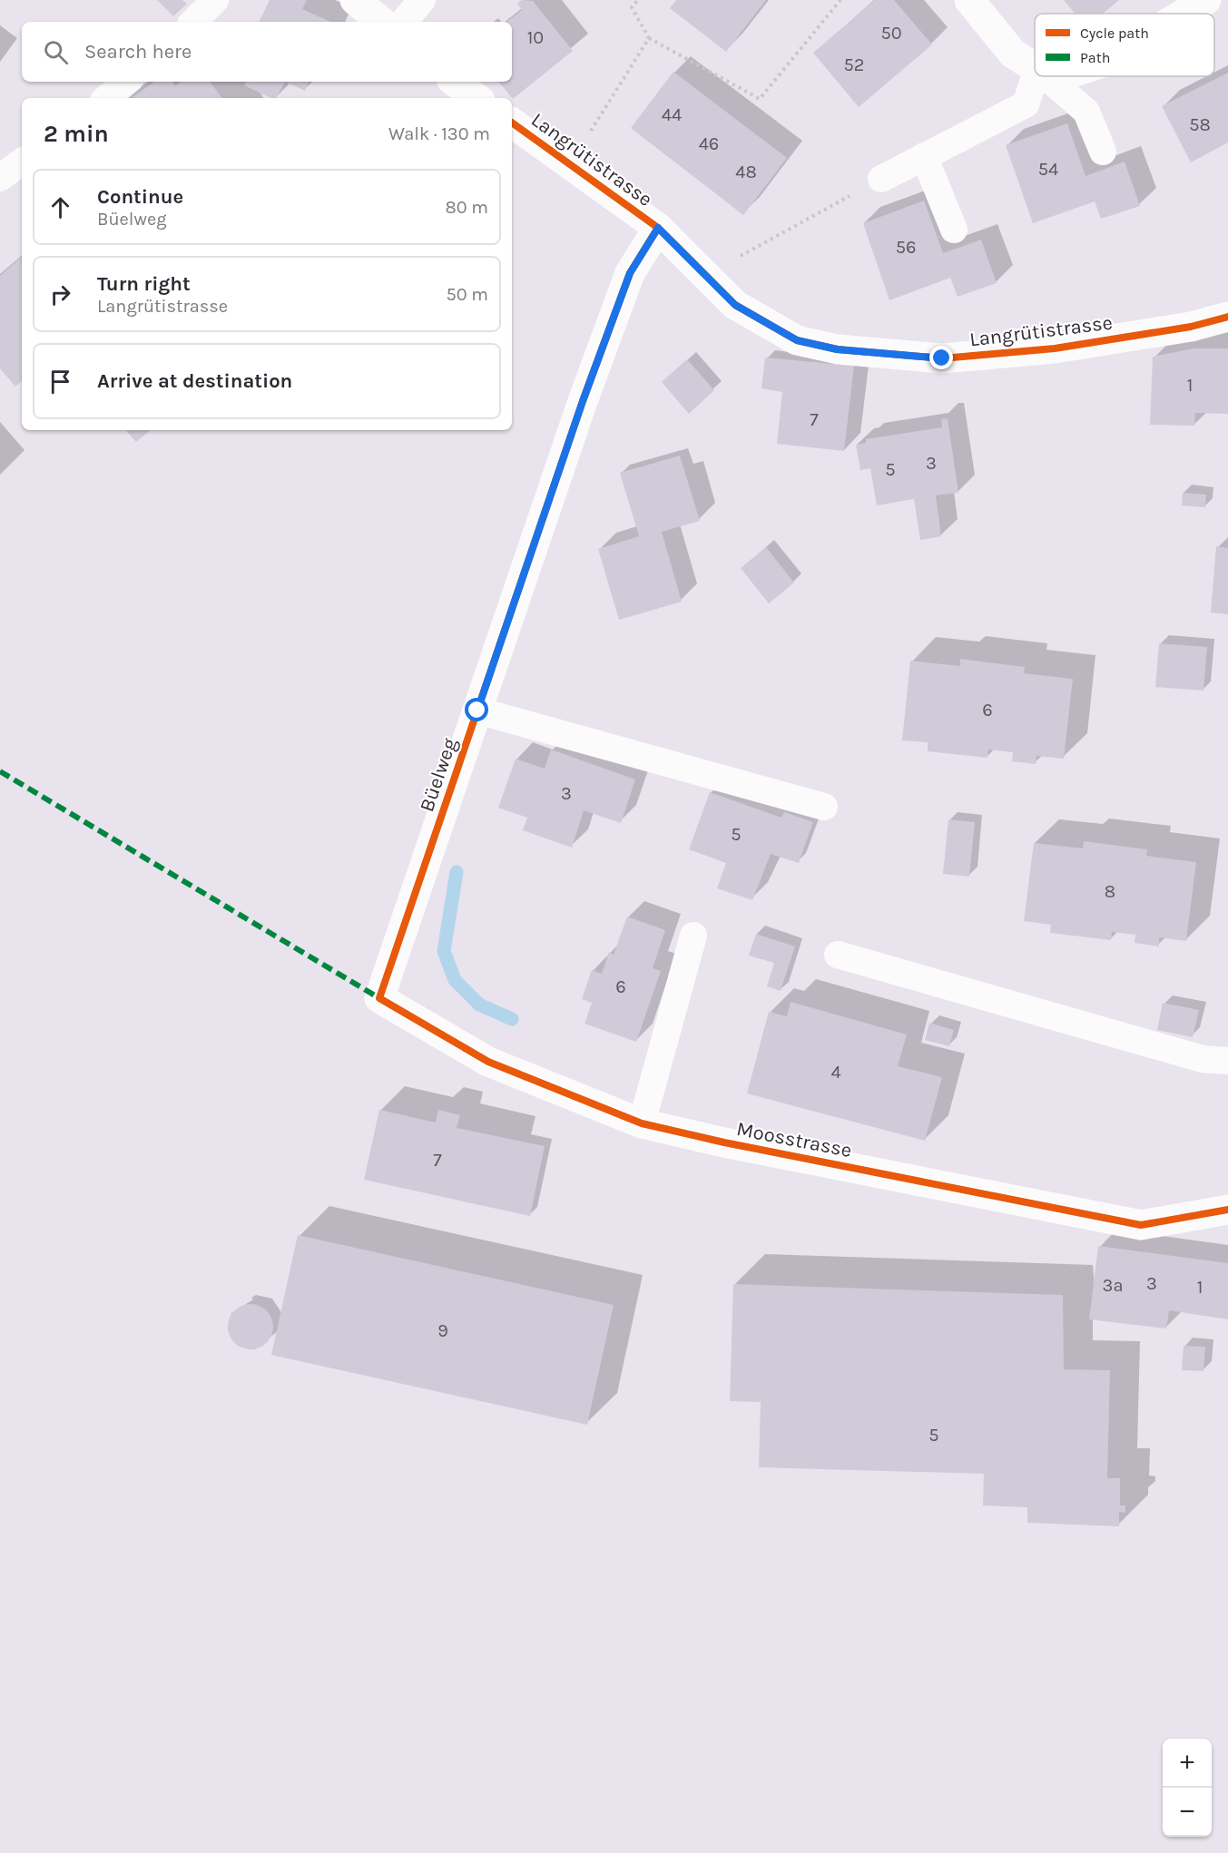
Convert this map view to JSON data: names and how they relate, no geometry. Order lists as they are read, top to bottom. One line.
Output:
{"streets":{"street":["Langrütistrasse","Büelweg","Moosstrasse"]},"crossings":[["Langrütistrasse","Büelweg"],["Büelweg","Moosstrasse"]],"house_numbers":["50","10","52","44","58","46","54","48","56","1","7","3","5","6","3","5","8","6","4","7","3","3a","1","9","5"],"legend":["Cycle path","Path"],"page":{"search":"Search here","heading":["2 min","Walk · 130 m"],"list":[["Continue","Büelweg","80 m"],["Turn right","Langrütistrasse","50 m"],"Arrive at destination"],"map_buttons":["+","−"]}}
